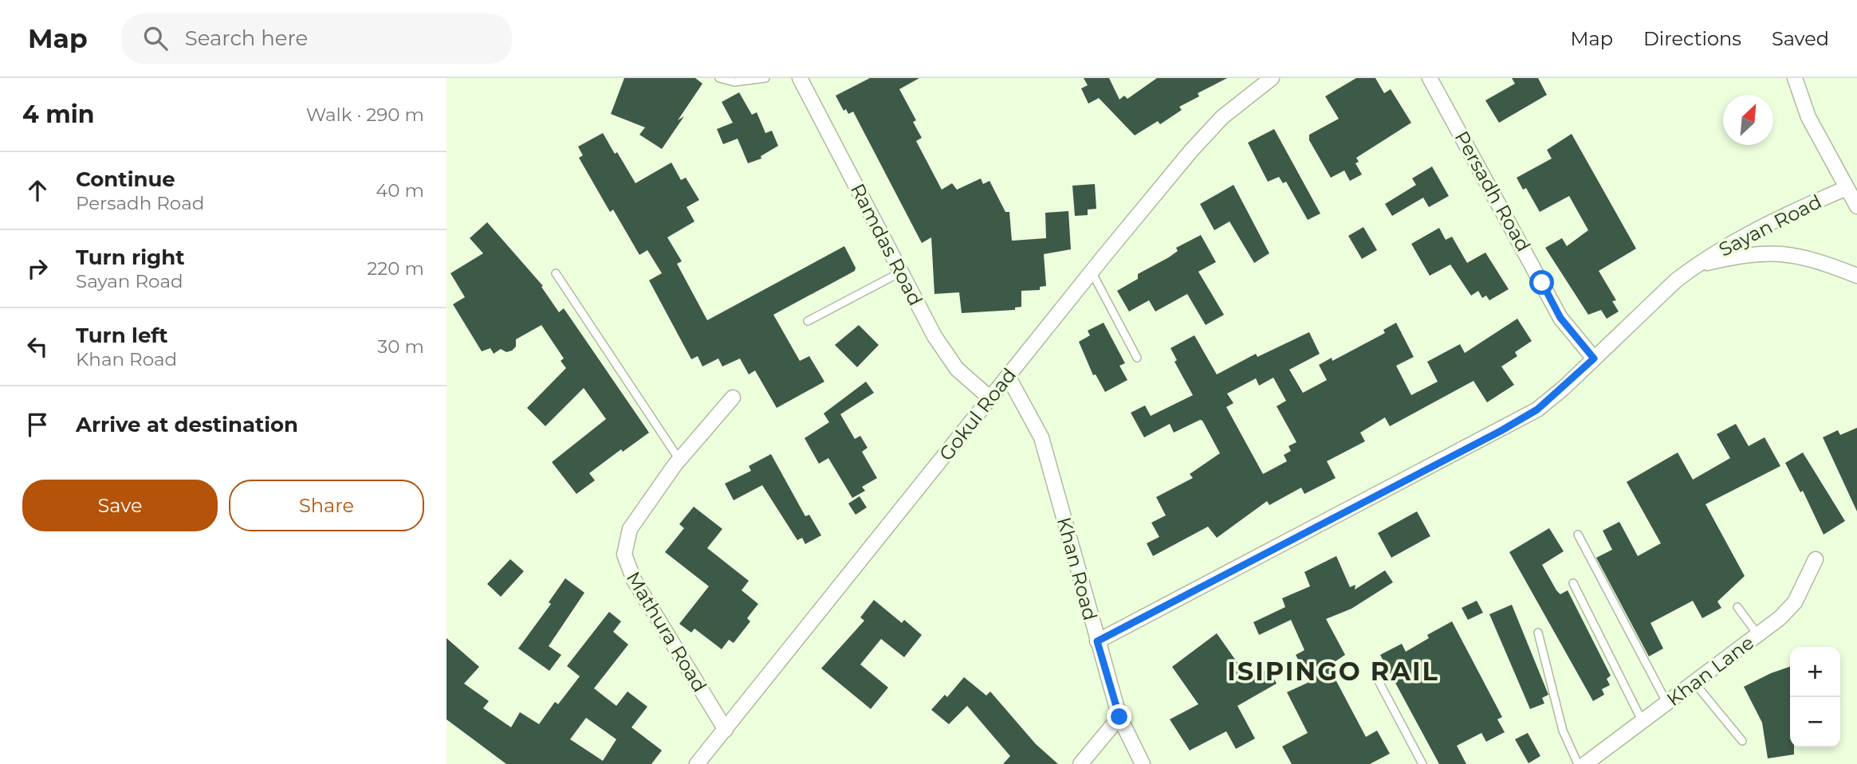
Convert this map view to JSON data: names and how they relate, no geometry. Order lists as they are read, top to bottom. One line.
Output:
{"streets":{"street":["Persadh Road","Sayan Road","Ramdas Road","Gokul Road","Khan Road","Mathura Road","Khan Lane"]},"crossings":[["Persadh Road","Sayan Road"],["Sayan Road","Khan Road"],["Ramdas Road","Gokul Road"],["Gokul Road","Khan Road"],["Gokul Road","Mathura Road"]],"districts":["ISIPINGO RAIL"],"north":"top right","page":{"header":"Map","search":"Search here","nav":["Map","Directions","Saved"],"heading":["4 min","Walk · 290 m"],"list":[["Continue","Persadh Road","40 m"],["Turn right","Sayan Road","220 m"],["Turn left","Khan Road","30 m"],"Arrive at destination"],"buttons":["Save","Share"],"map_buttons":["+","−"]}}
